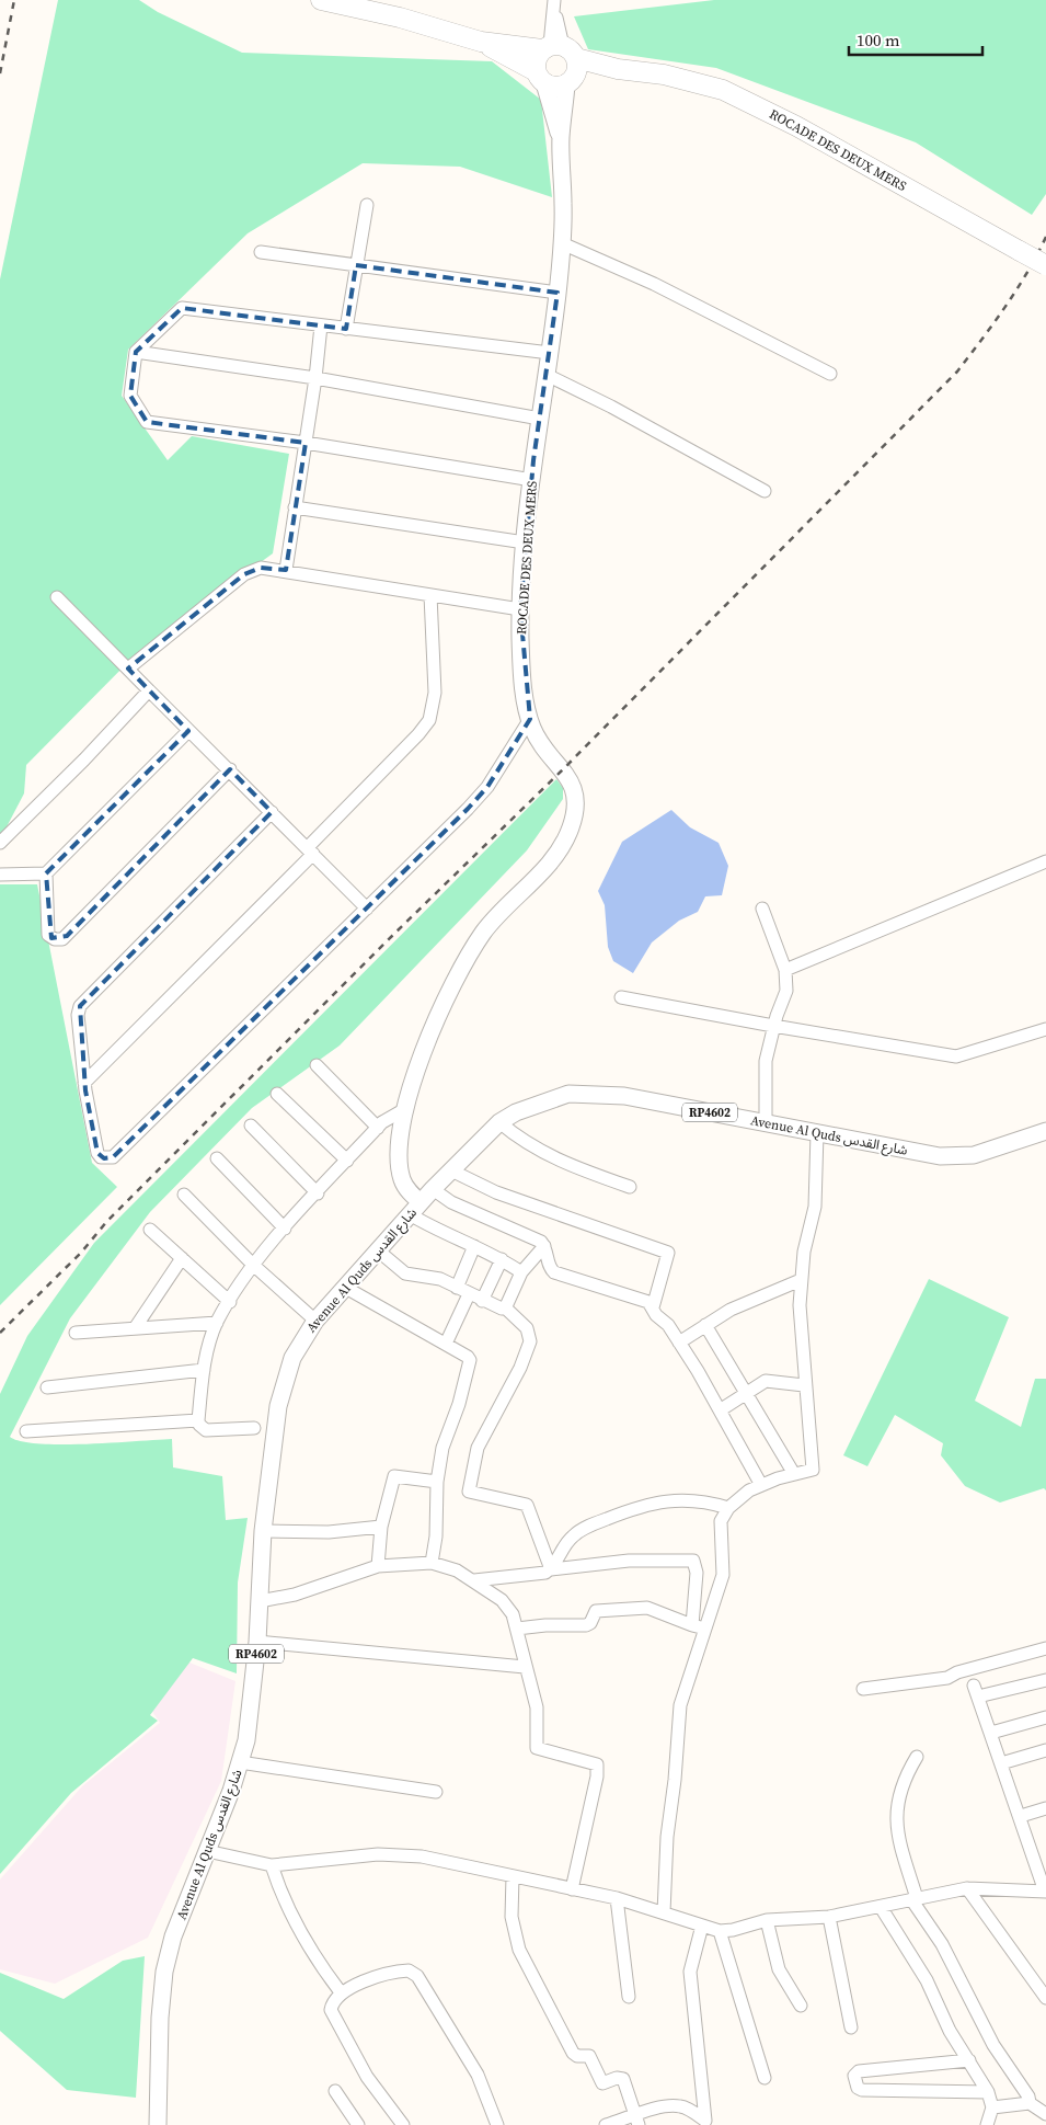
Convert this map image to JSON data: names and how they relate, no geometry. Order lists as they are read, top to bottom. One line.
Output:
{"streets":{"highway":["ROCADE DES DEUX MERS"],"main road":["RP4602","Avenue Al Quds شارع القدس"]},"crossings":[["ROCADE DES DEUX MERS","Avenue Al Quds شارع القدس"]],"scale_bar":"100 m"}
